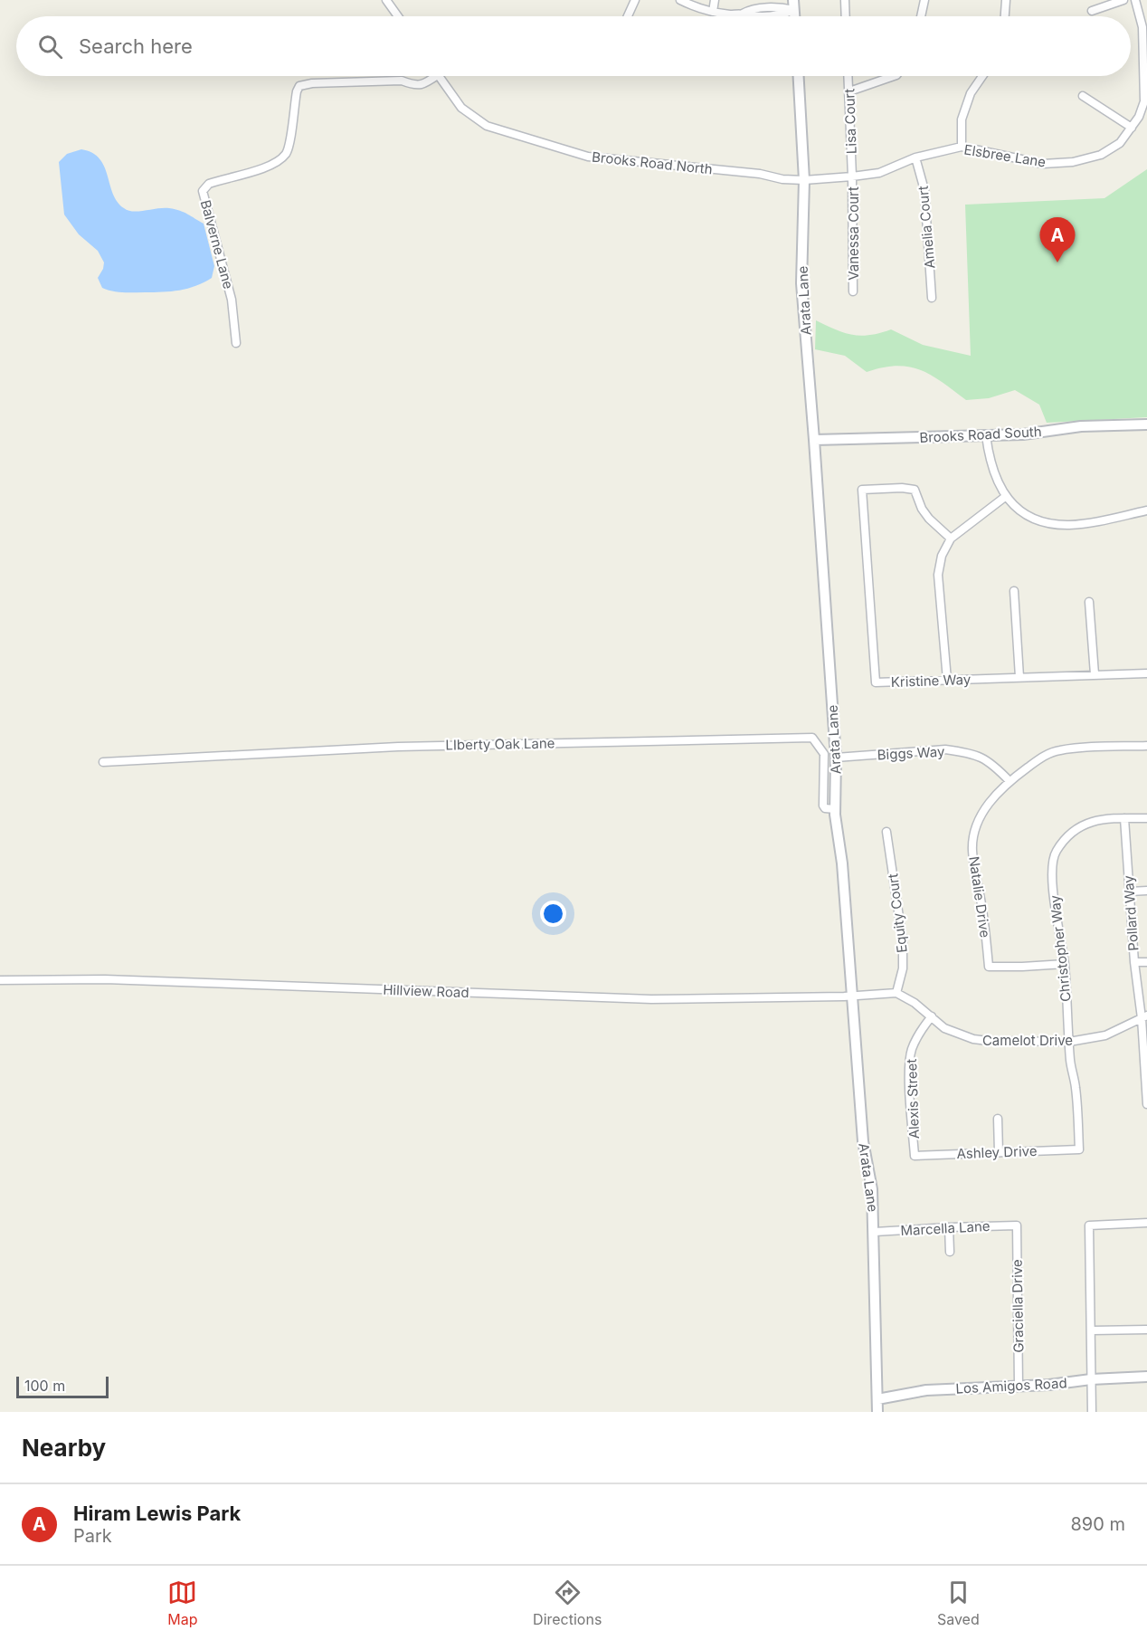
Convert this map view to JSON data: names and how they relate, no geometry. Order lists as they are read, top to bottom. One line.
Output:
{"streets":{"street":["Lisa Court","Elsbree Lane","Brooks Road North","Amelia Court","Vanessa Court","Balverne Lane","Arata Lane","Brooks Road South","Kristine Way","LIberty Oak Lane","Biggs Way","Natalie Drive","Equity Court","Pollard Way","Christopher Way","Hillview Road","Camelot Drive","Alexis Street","Ashley Drive","Marcella Lane","Graciella Drive","Los Amigos Road"]},"crossings":[["Lisa Court","Elsbree Lane"],["Lisa Court","Vanessa Court"],["Elsbree Lane","Brooks Road North"],["Elsbree Lane","Amelia Court"],["Elsbree Lane","Vanessa Court"],["Elsbree Lane","Arata Lane"],["Brooks Road North","Arata Lane"],["Arata Lane","Brooks Road South"],["Arata Lane","LIberty Oak Lane"],["Arata Lane","Biggs Way"],["Arata Lane","Hillview Road"],["Arata Lane","Marcella Lane"],["Arata Lane","Los Amigos Road"],["Biggs Way","Natalie Drive"],["Natalie Drive","Christopher Way"],["Equity Court","Camelot Drive"],["Pollard Way","Christopher Way"],["Pollard Way","Camelot Drive"],["Christopher Way","Camelot Drive"],["Christopher Way","Ashley Drive"],["Camelot Drive","Alexis Street"],["Alexis Street","Ashley Drive"],["Marcella Lane","Graciella Drive"],["Graciella Drive","Los Amigos Road"]],"scale_bar":"100 m","page":{"search":"Search here","pins":"A","scale":"100 m","heading":"Nearby","list":[{"mark":"A","name":"Hiram Lewis Park","note":"Park","value":"890 m"}],"nav":["Map","Directions","Saved"]}}
